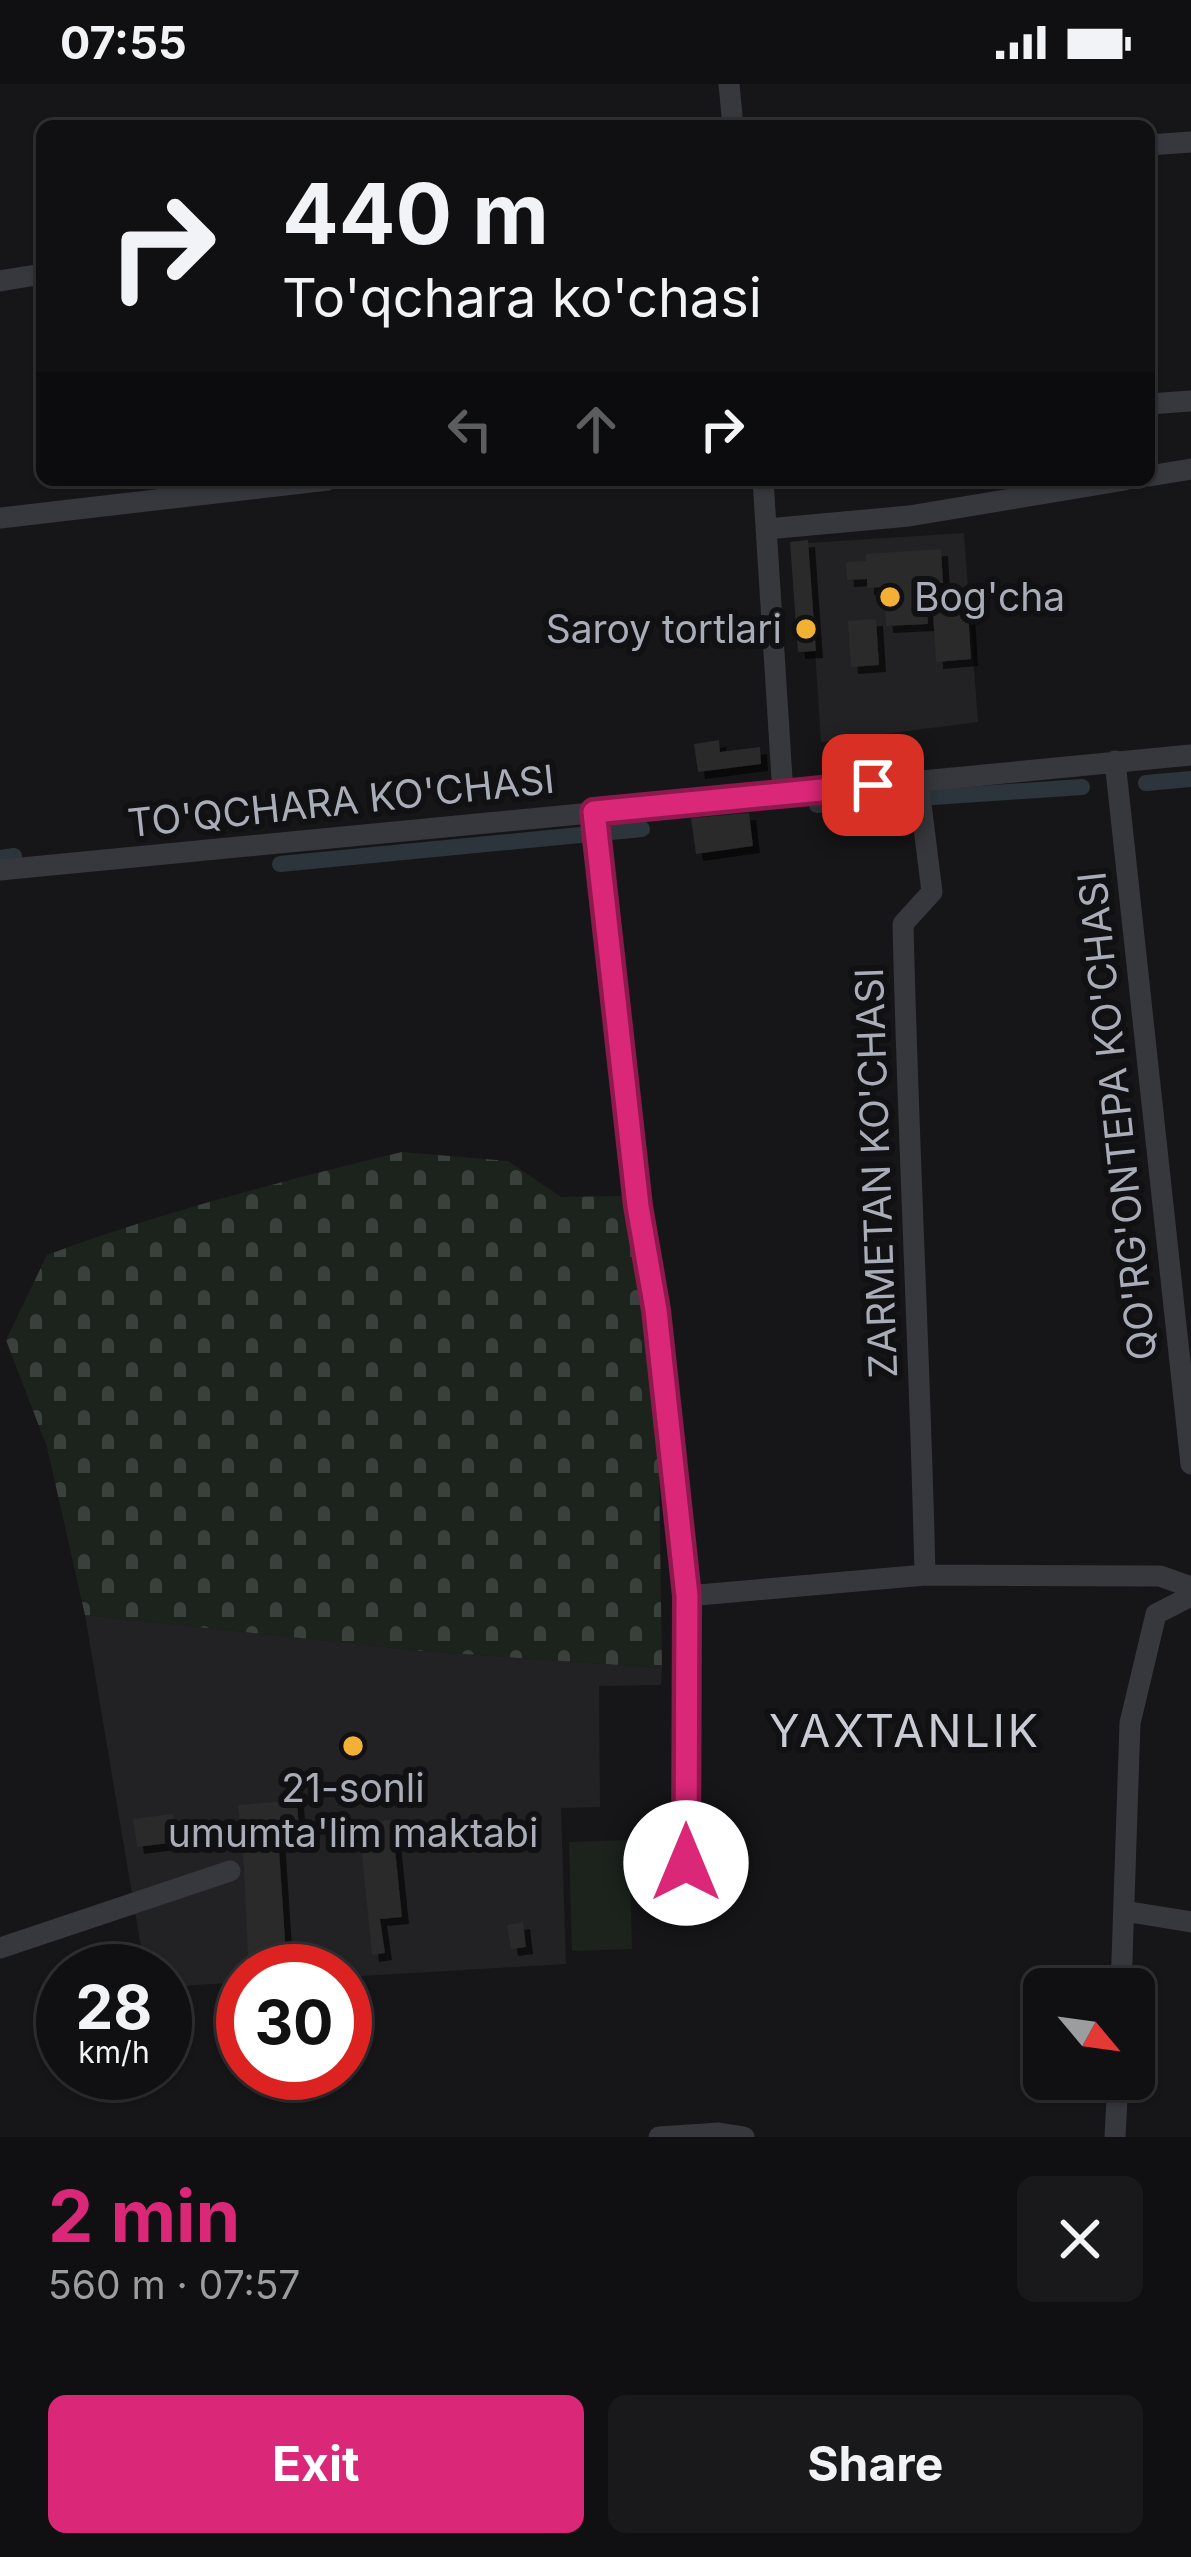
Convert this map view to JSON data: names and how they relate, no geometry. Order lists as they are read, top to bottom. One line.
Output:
{"streets":{"street":["TO'QCHARA KO'CHASI","QO'RG'ONTEPA KO'CHASI","ZARMETAN KO'CHASI"]},"crossings":[["TO'QCHARA KO'CHASI","QO'RG'ONTEPA KO'CHASI"],["TO'QCHARA KO'CHASI","ZARMETAN KO'CHASI"]],"districts":["YAXTANLIK"],"places":["Bog'cha","Saroy tortlari","21-sonli umumta'lim maktabi"],"north":"bottom right","page":{"status":"07:55","turn":["440 m","To'qchara ko'chasi"],"speed":"28 km/h","limit":"30","heading":["2 min","560 m · 07:57"],"buttons":["Exit","Share"]}}
